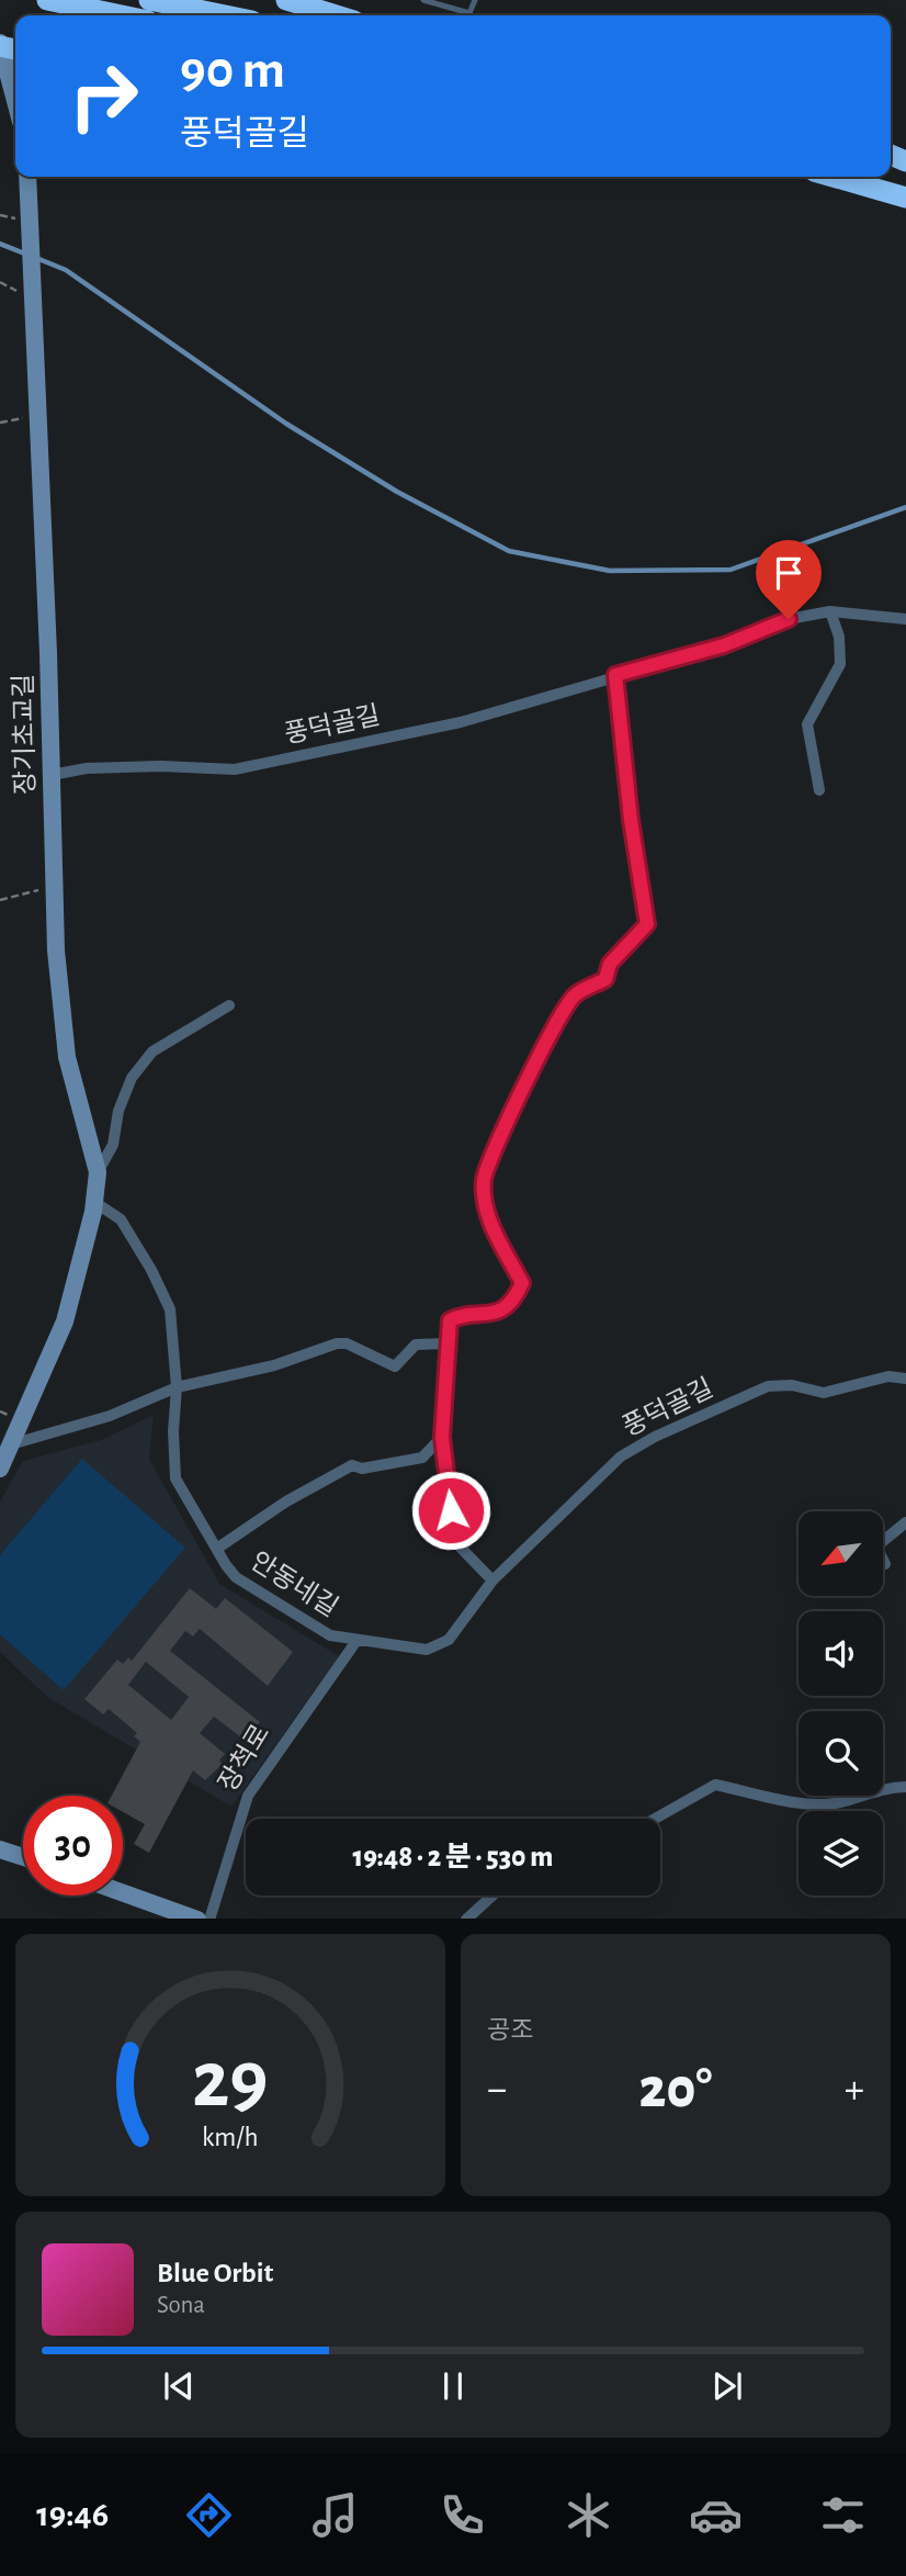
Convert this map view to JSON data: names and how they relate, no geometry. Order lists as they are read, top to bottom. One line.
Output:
{"streets":{"main road":["장기초교길"],"street":["풍덕골길","안동네길","장척로"]},"crossings":[["풍덕골길","장기초교길"],["풍덕골길","안동네길"],["안동네길","장척로"]],"north":"bottom left","page":{"turn":["90 m","풍덕골길"],"limit":"30","trip":"19:48 · 2 분 · 530 m","tile":"공조","heat":["−","20°","+"],"song":["Blue Orbit","Sona"],"tabs":"19:46","gauge":["29","km/h"]}}
